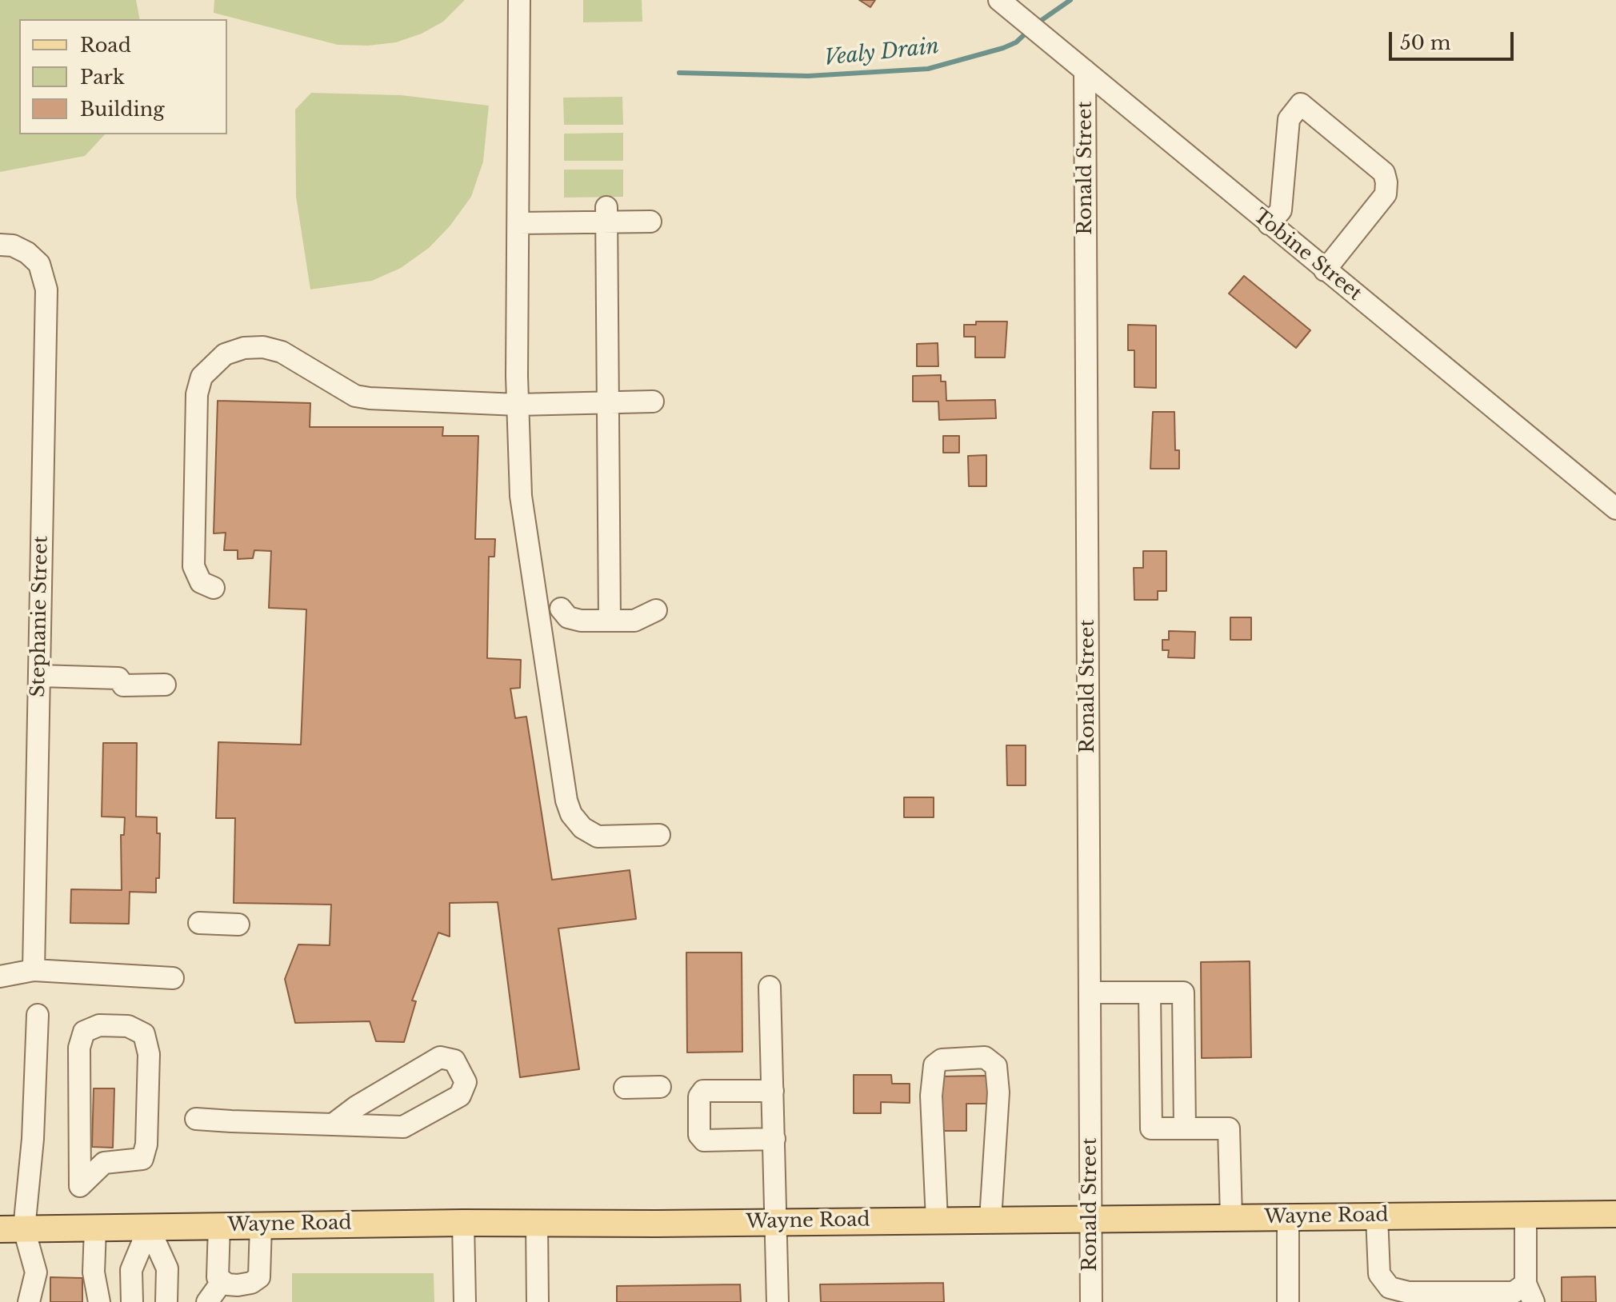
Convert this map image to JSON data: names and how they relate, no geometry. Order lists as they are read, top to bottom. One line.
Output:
{"streets":{"main road":["Wayne Road"],"street":["Ronald Street","Tobine Street","Stephanie Street"]},"crossings":[["Ronald Street","Tobine Street"],["Ronald Street","Wayne Road"]],"water":["Vealy Drain"],"legend":["Road","Park","Building"],"scale_bar":"50 m"}
